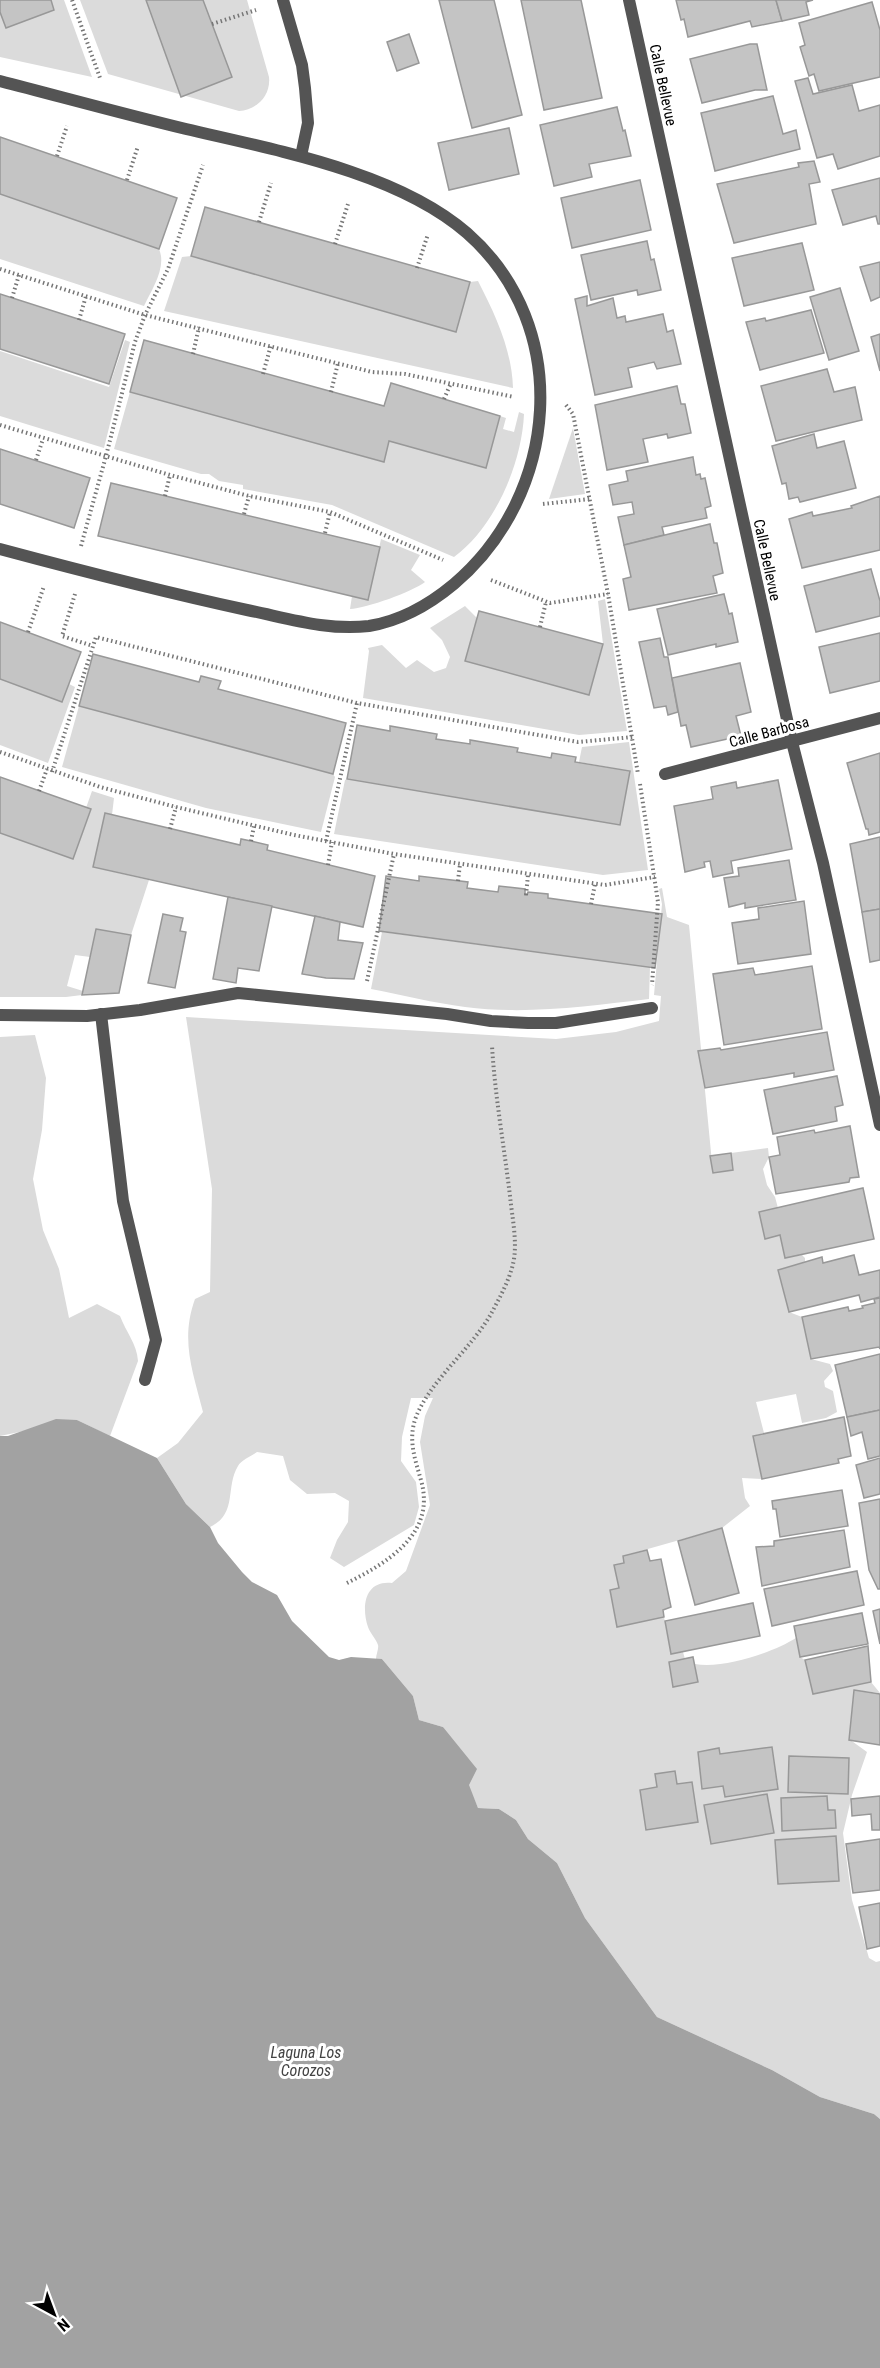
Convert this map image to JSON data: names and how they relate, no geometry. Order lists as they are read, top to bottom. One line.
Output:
{"streets":{"street":["Calle Bellevue","Calle Barbosa"]},"crossings":[["Calle Bellevue","Calle Barbosa"]],"water":["Laguna Los Corozos"],"north":"bottom right"}
